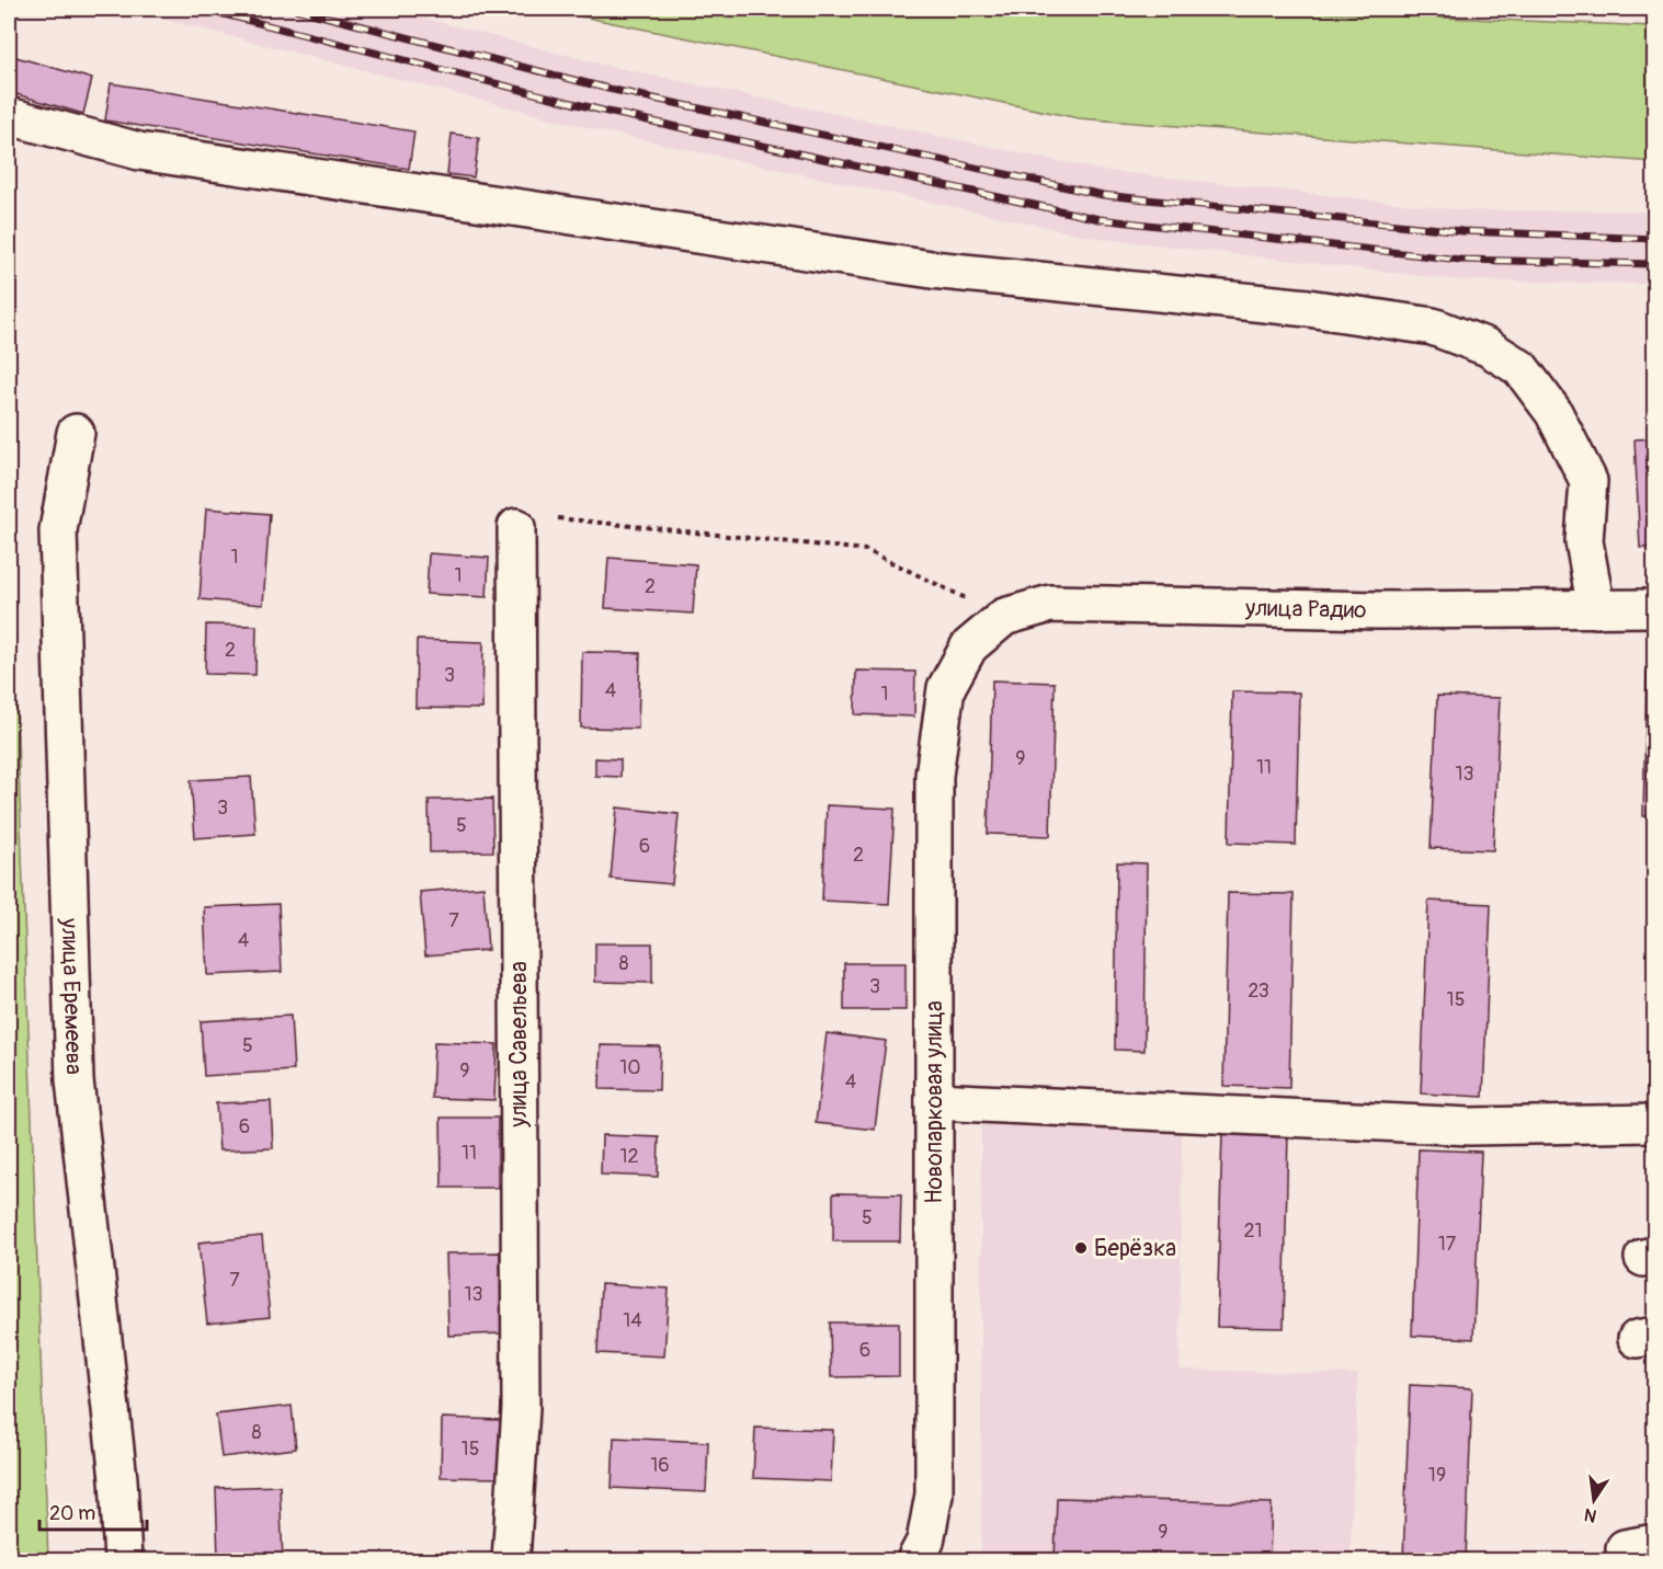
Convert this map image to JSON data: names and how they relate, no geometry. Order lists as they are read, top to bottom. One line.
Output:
{"streets":{"street":["улица Радио","улица Еремеева","улица Савельева","Новопарковая улица"]},"crossings":[["улица Радио","Новопарковая улица"]],"places":["Берёзка"],"house_numbers":["1","1","2","2","3","4","1","9","11","13","3","5","6","2","7","4","8","3","23","15","5","10","9","4","6","11","12","5","21","17","7","13","14","6","8","15","16","19","9"],"scale_bar":"20 m","north":"bottom"}
